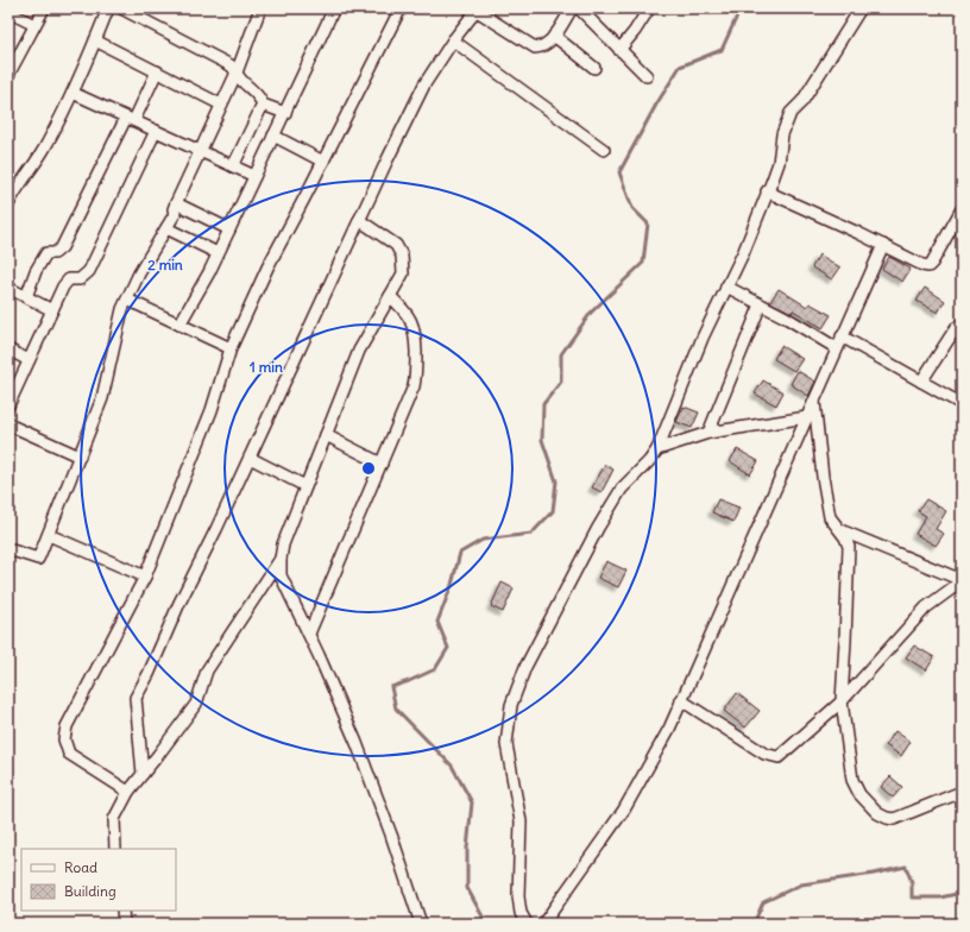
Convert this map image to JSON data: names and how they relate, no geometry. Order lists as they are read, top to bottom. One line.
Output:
{"legend":["Road","Building"],"rings":["2 min","1 min"]}
